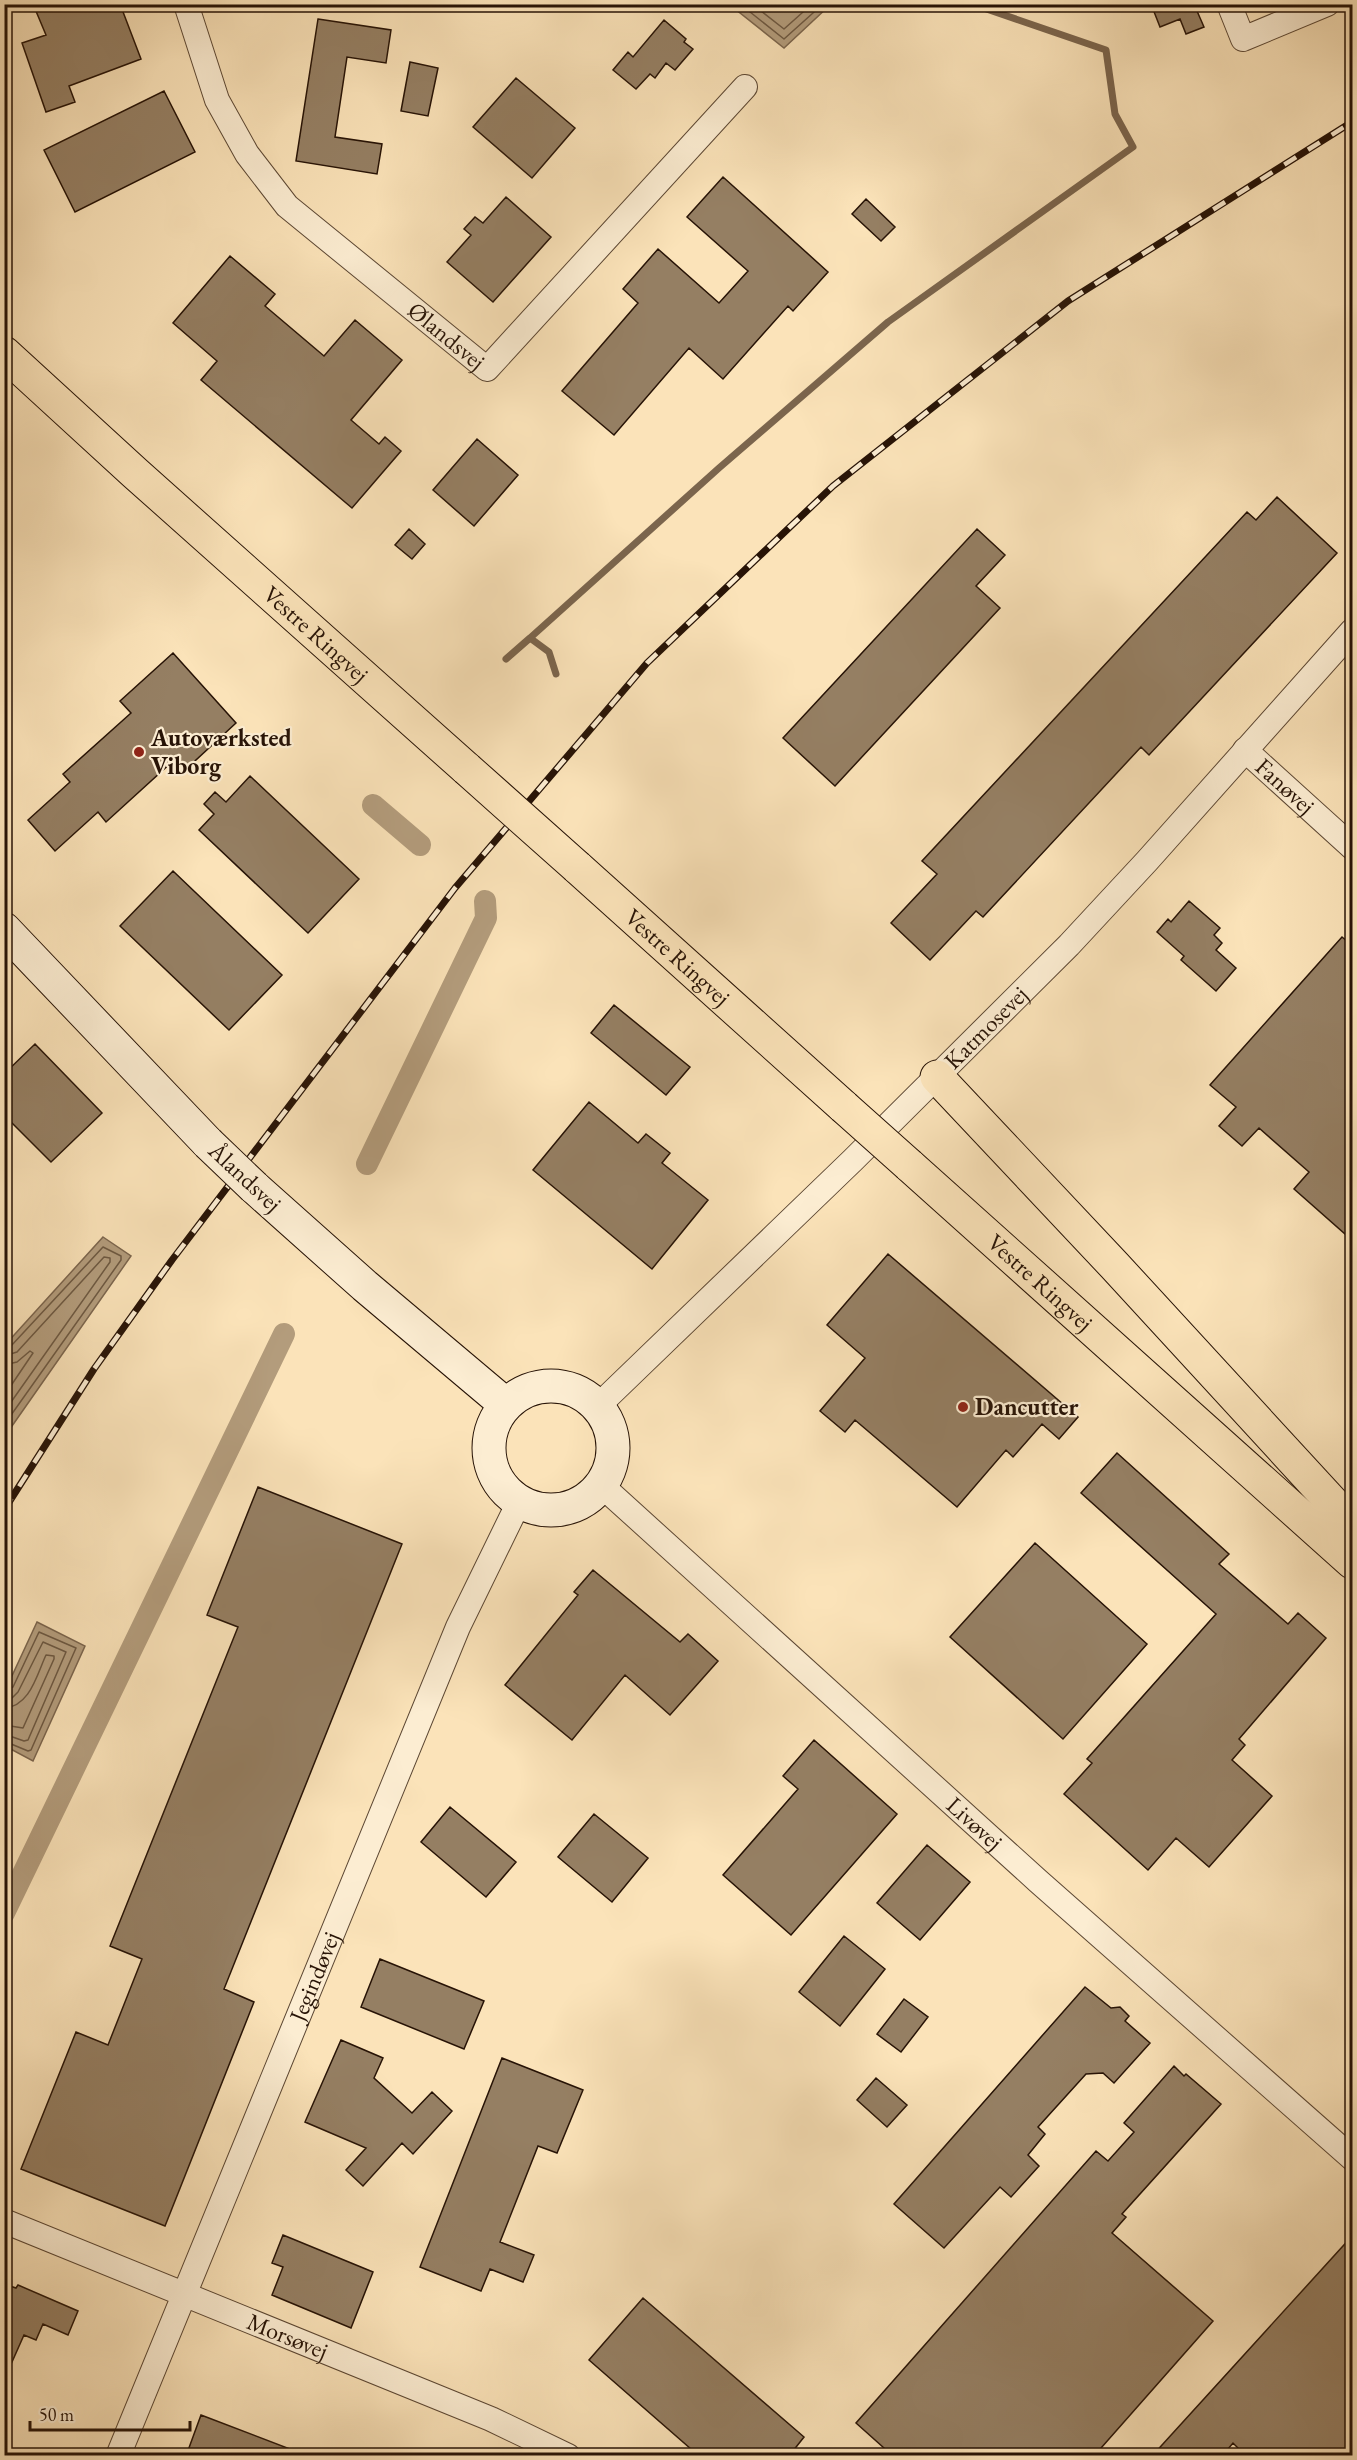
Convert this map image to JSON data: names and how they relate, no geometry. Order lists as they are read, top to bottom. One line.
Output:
{"streets":{"main road":["Vestre Ringvej"],"street":["Ølandsvej","Fanøvej","Katmosevej","Ålandsvej","Livøvej","Jegindøvej","Morsøvej"]},"crossings":[["Fanøvej","Katmosevej"],["Katmosevej","Ålandsvej"],["Katmosevej","Livøvej"],["Katmosevej","Jegindøvej"],["Ålandsvej","Livøvej"],["Ålandsvej","Jegindøvej"],["Livøvej","Jegindøvej"],["Jegindøvej","Morsøvej"]],"places":["Autoværksted Viborg","Dancutter"],"scale_bar":"50 m"}
